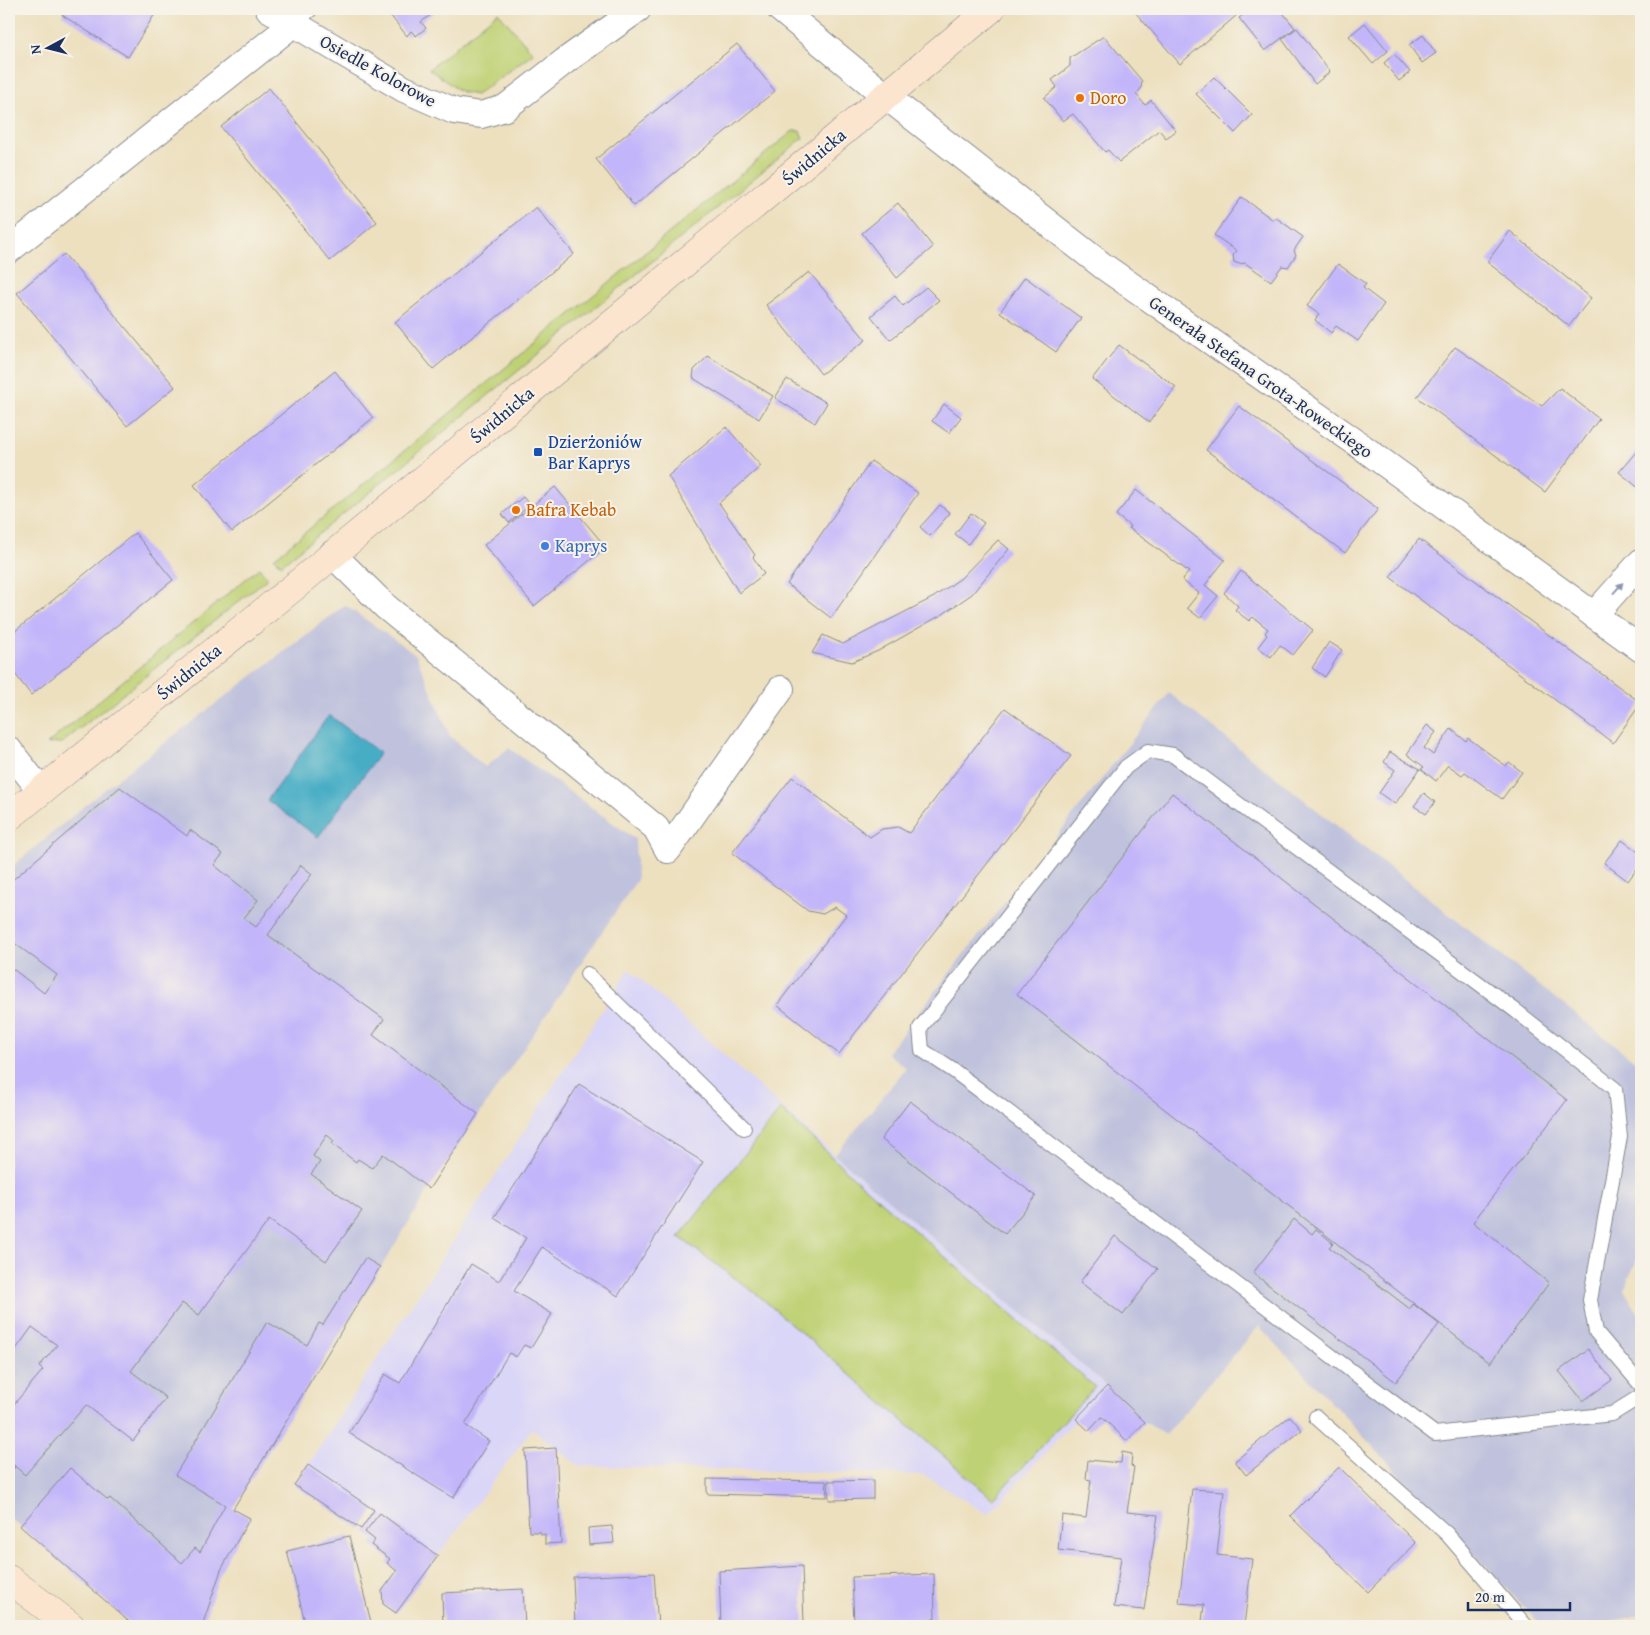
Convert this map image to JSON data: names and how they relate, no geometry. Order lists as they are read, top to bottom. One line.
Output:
{"streets":{"street":["Osiedle Kolorowe","Świdnicka","Generała Stefana Grota-Roweckiego"]},"crossings":[["Świdnicka","Generała Stefana Grota-Roweckiego"]],"places":{"other":["Doro","Bafra Kebab","Kaprys"],"transit":["Dzierżoniów Bar Kaprys"]},"scale_bar":"20 m","north":"left"}
